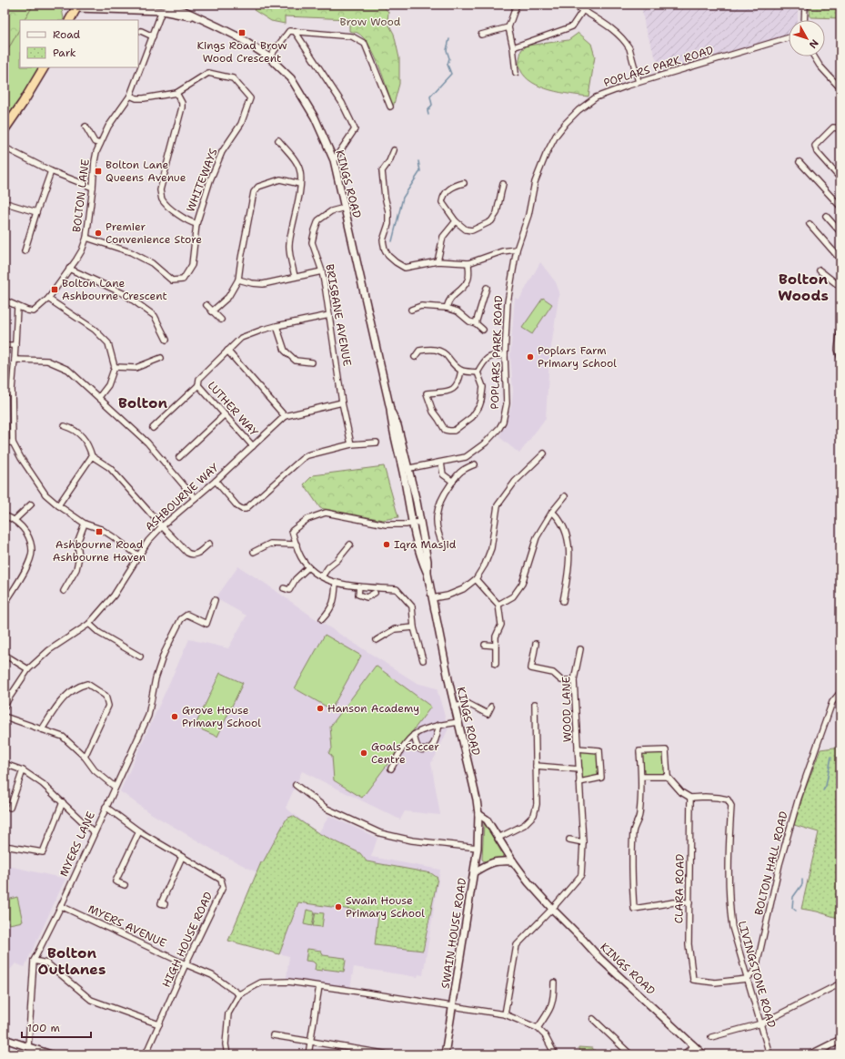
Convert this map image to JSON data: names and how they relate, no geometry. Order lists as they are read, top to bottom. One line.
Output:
{"streets":{"street":["POPLARS PARK ROAD","WHITEWAYS","KINGS ROAD","BOLTON LANE","BRISBANE AVENUE","LUTHER WAY","ASHBOURNE WAY","WOOD LANE","MYERS LANE","BOLTON HALL ROAD","CLARA ROAD","MYERS AVENUE","SWAIN HOUSE ROAD","HIGH HOUSE ROAD","LIVINGSTONE ROAD"]},"crossings":[["POPLARS PARK ROAD","KINGS ROAD"],["WHITEWAYS","BOLTON LANE"],["KINGS ROAD","BOLTON LANE"],["KINGS ROAD","BRISBANE AVENUE"],["KINGS ROAD","WOOD LANE"],["KINGS ROAD","SWAIN HOUSE ROAD"],["BRISBANE AVENUE","ASHBOURNE WAY"],["LUTHER WAY","ASHBOURNE WAY"],["MYERS LANE","MYERS AVENUE"],["MYERS LANE","HIGH HOUSE ROAD"],["BOLTON HALL ROAD","CLARA ROAD"],["BOLTON HALL ROAD","LIVINGSTONE ROAD"],["CLARA ROAD","LIVINGSTONE ROAD"],["MYERS AVENUE","HIGH HOUSE ROAD"]],"districts":["Bolton Woods","Bolton","Bolton Outlanes"],"parks":["Brow Wood"],"places":{"transit":["Kings Road Brow Wood Crescent","Bolton Lane Queens Avenue","Bolton Lane Ashbourne Crescent","Ashbourne Road Ashbourne Haven"],"other":["Premier Convenience Store","Poplars Farm Primary School","Iqra Masjid","Hanson Academy","Grove House Primary School","Goals Soccer Centre","Swain House Primary School"]},"legend":["Road","Park"],"scale_bar":"100 m","north":"bottom right"}
